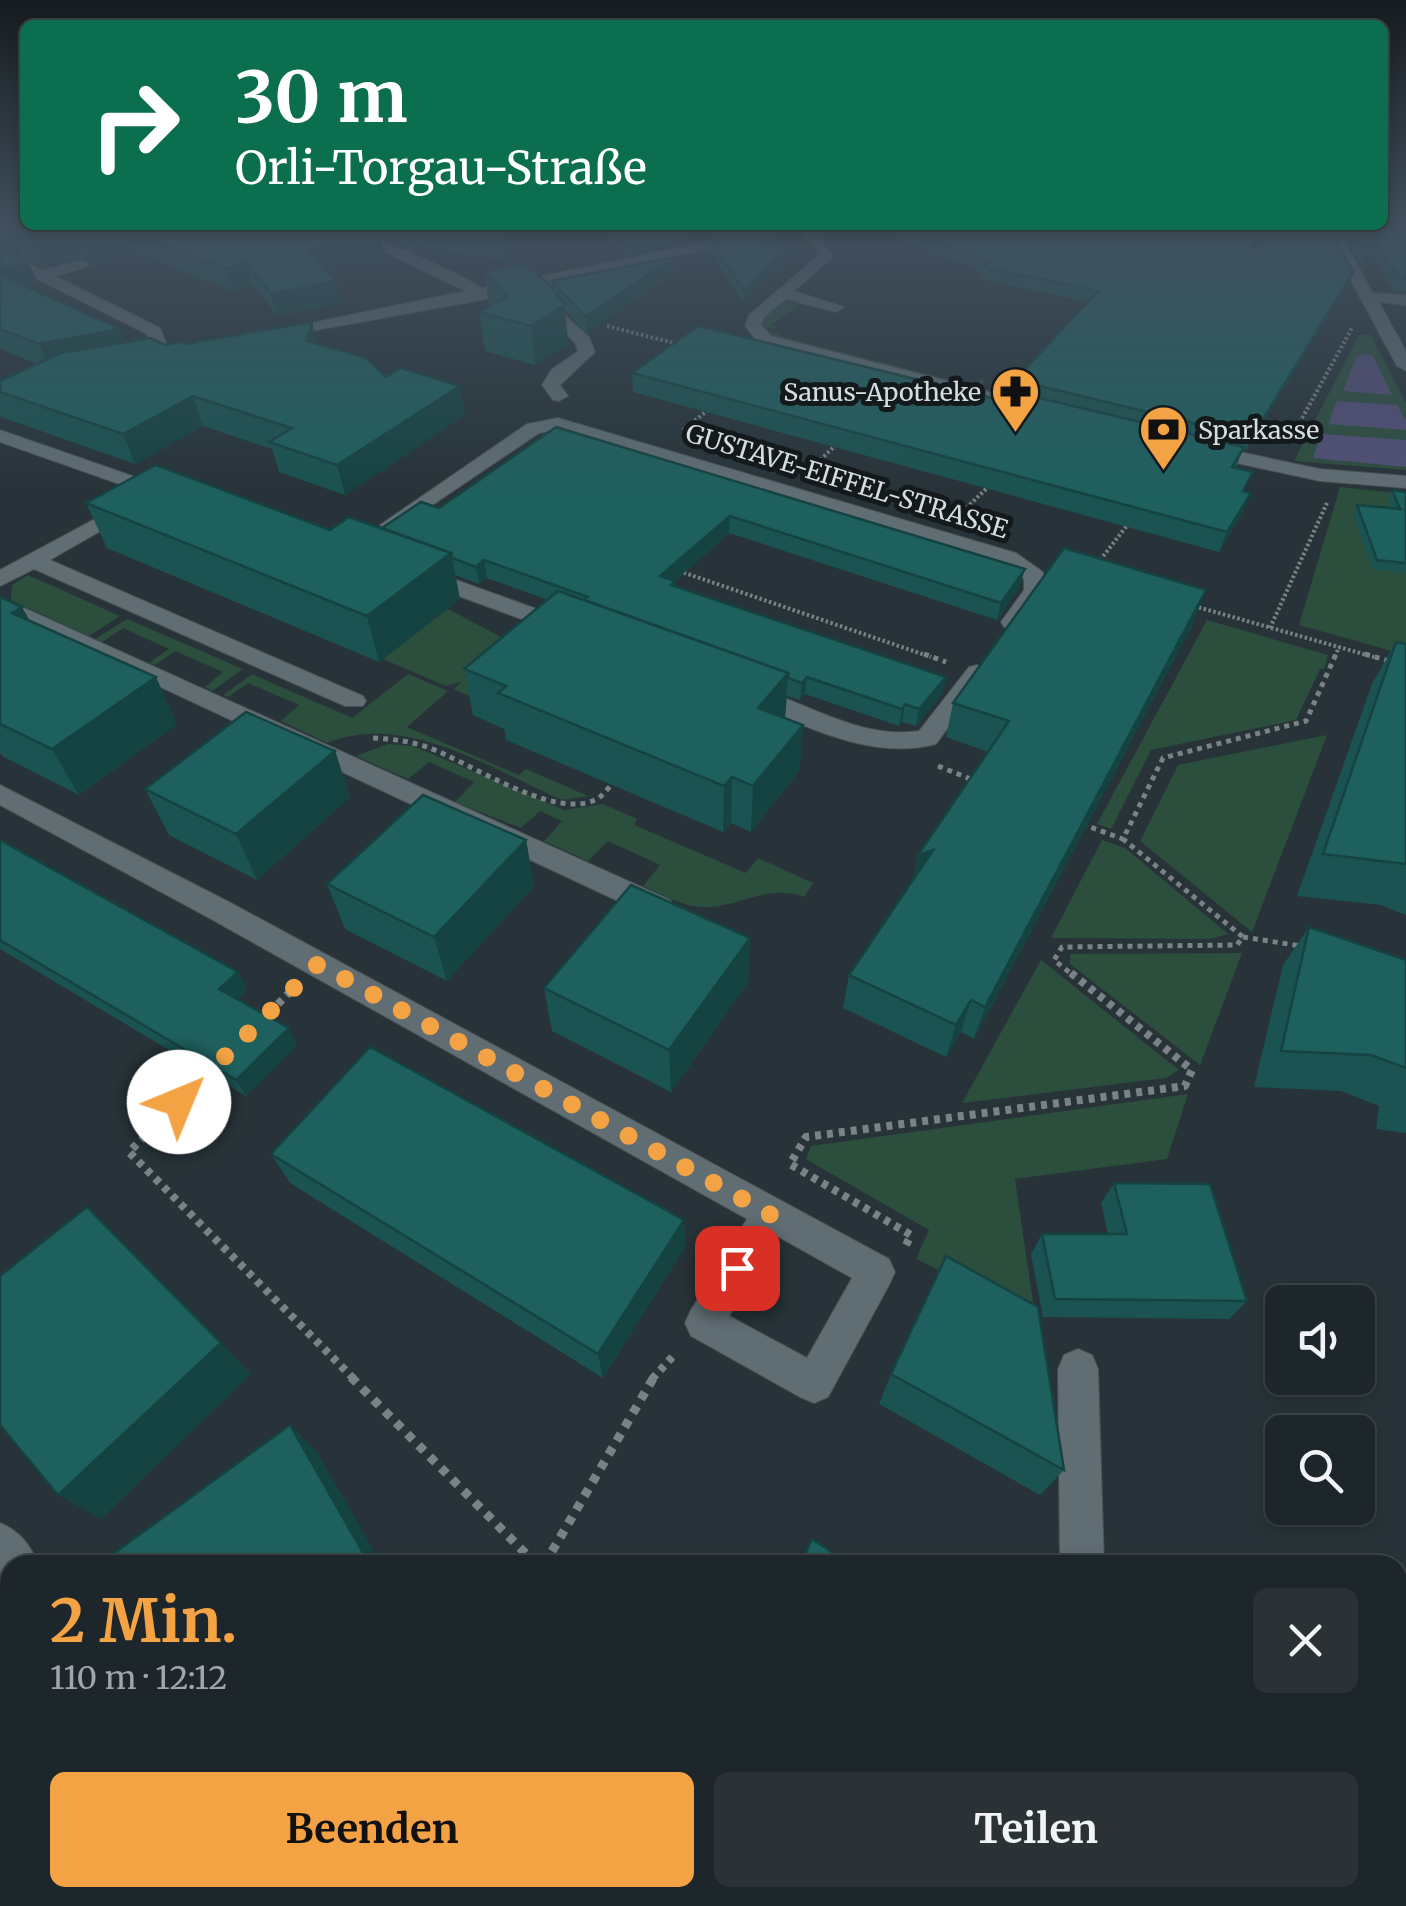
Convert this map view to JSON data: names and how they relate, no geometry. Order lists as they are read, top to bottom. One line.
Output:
{"streets":{"street":["GUSTAVE-EIFFEL-STRASSE"]},"places":{"pharmacy":["Sanus-Apotheke"],"bank":["Sparkasse"]},"page":{"turn":["30 m","Orli-Torgau-Straße"],"heading":["2 Min.","110 m · 12:12"],"buttons":["Beenden","Teilen"]}}
